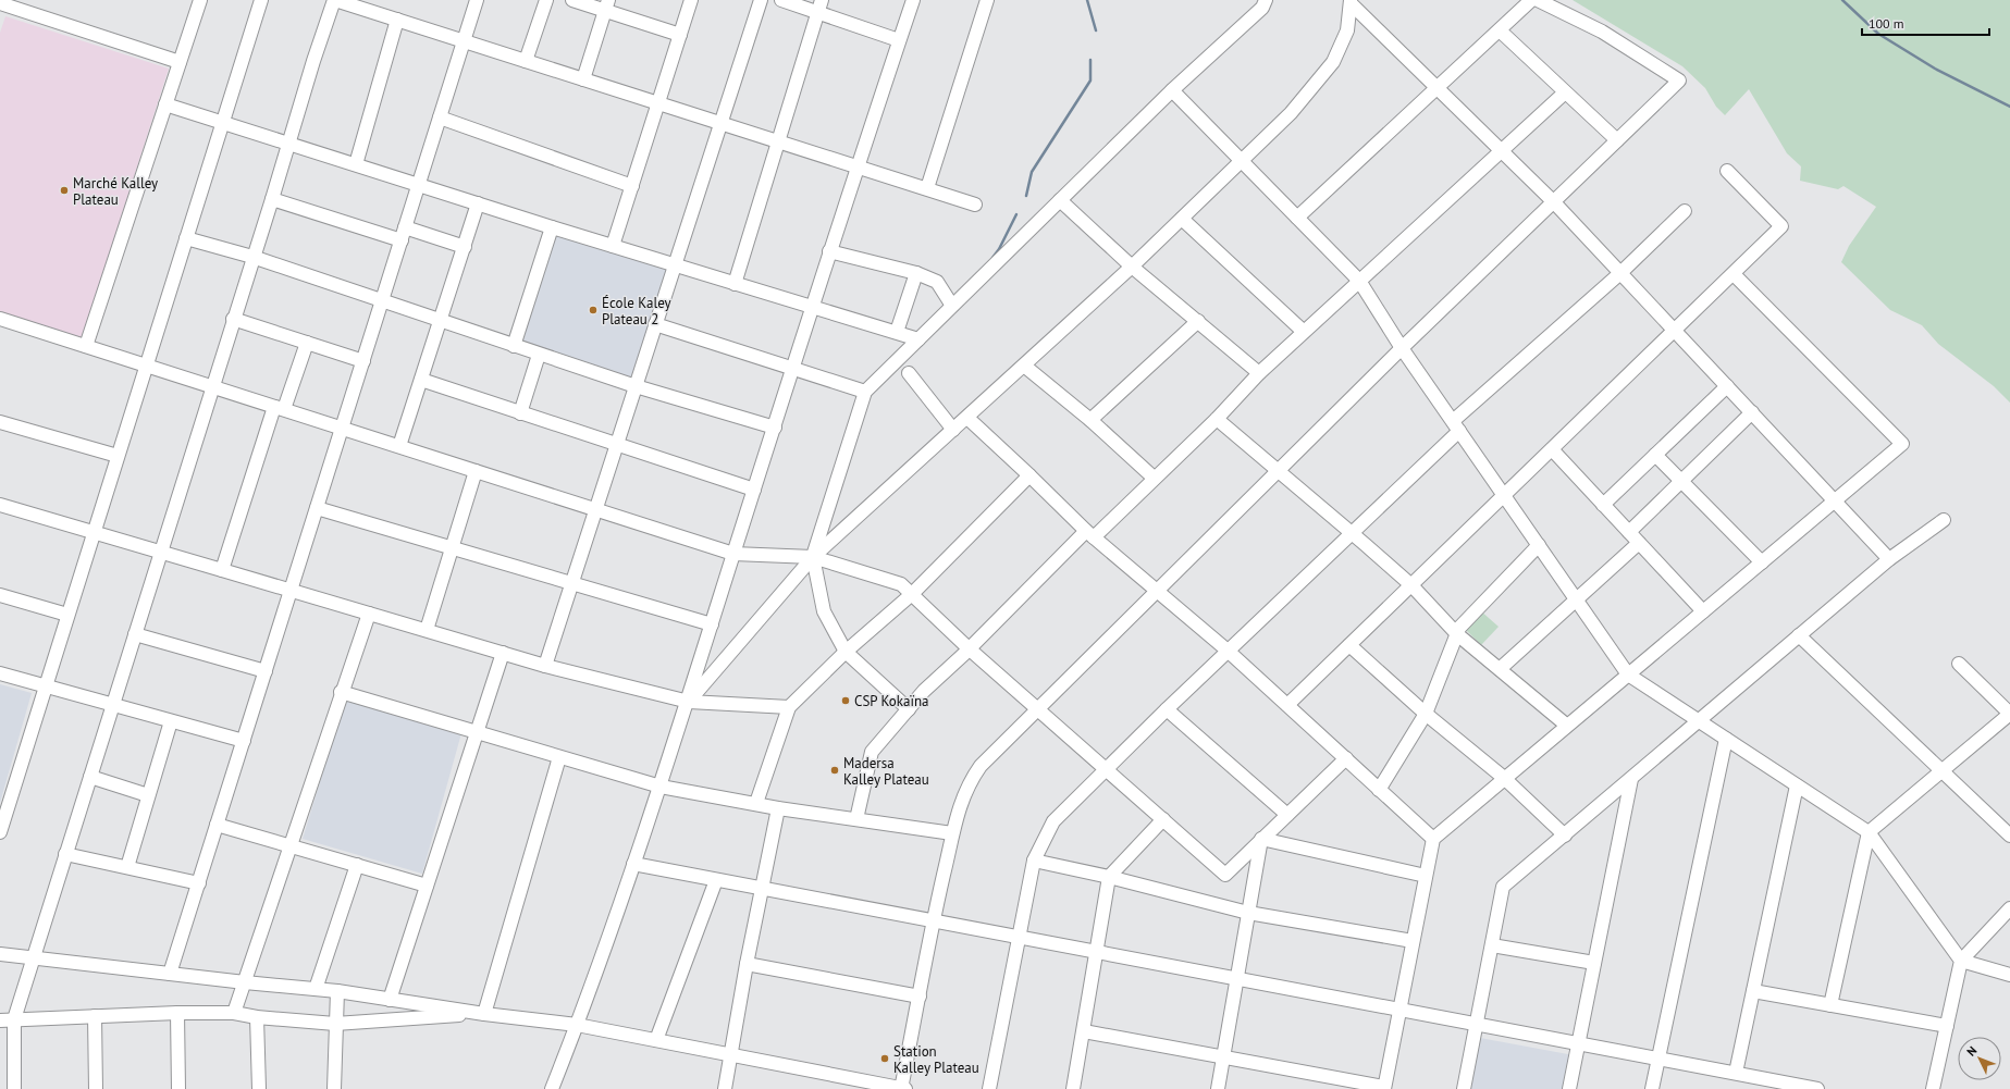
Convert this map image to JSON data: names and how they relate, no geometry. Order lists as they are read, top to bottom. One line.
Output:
{"places":["Marché Kalley Plateau","École Kaley Plateau 2","CSP Kokaïna","Madersa Kalley Plateau","Station Kalley Plateau"],"scale_bar":"100 m","north":"top left"}
